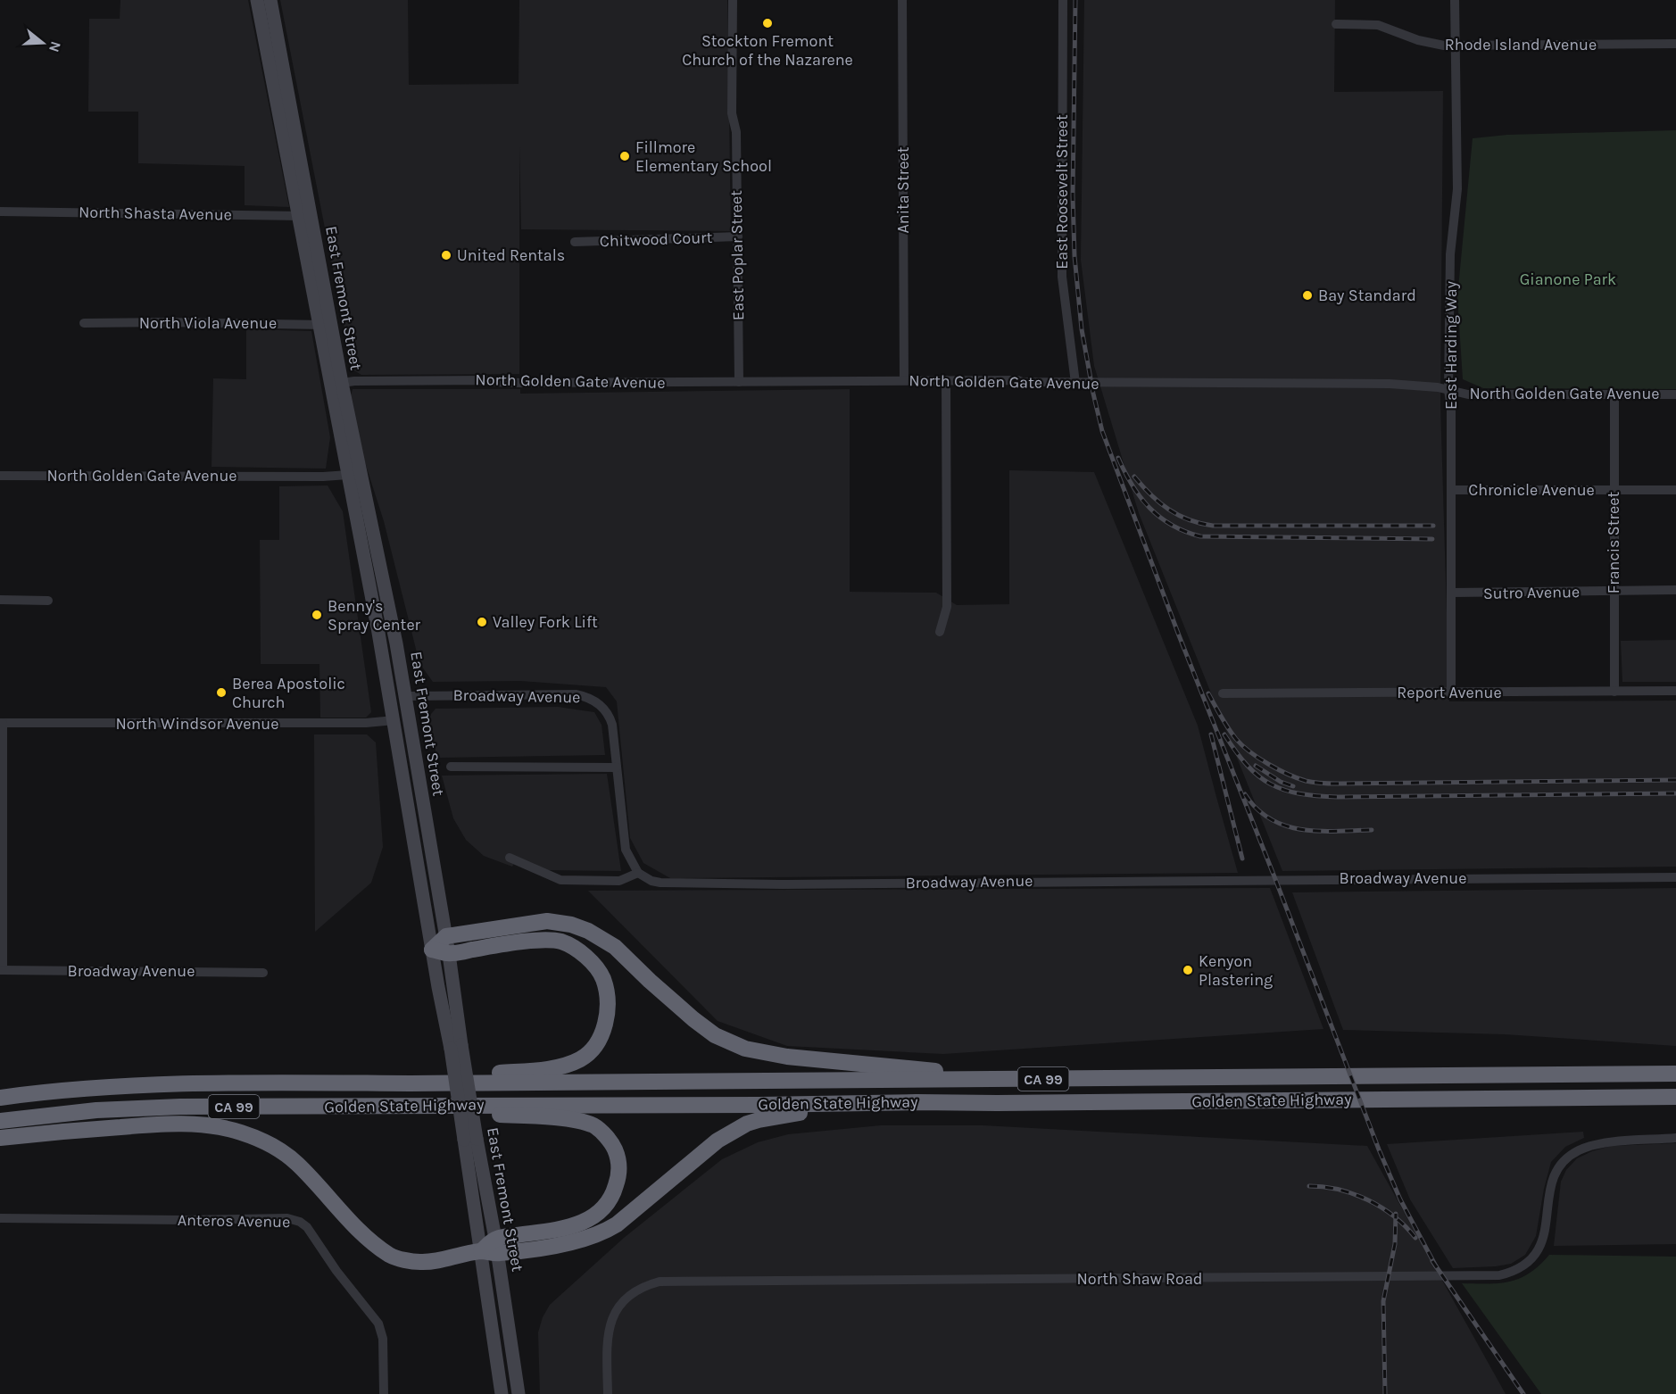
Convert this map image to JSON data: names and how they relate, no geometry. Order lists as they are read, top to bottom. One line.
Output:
{"streets":{"highway":["CA 99","Golden State Highway"],"main road":["East Fremont Street"],"street":["Rhode Island Avenue","Anita Street","East Roosevelt Street","North Shasta Avenue","Chitwood Court","East Poplar Street","North Viola Avenue","East Harding Way","North Golden Gate Avenue","Chronicle Avenue","Francis Street","Sutro Avenue","Report Avenue","Broadway Avenue","North Windsor Avenue","Anteros Avenue","North Shaw Road"]},"crossings":[["Rhode Island Avenue","East Harding Way"],["Anita Street","North Golden Gate Avenue"],["East Roosevelt Street","North Golden Gate Avenue"],["North Shasta Avenue","East Fremont Street"],["Chitwood Court","East Poplar Street"],["East Poplar Street","North Golden Gate Avenue"],["East Fremont Street","North Viola Avenue"],["East Fremont Street","North Golden Gate Avenue"],["East Fremont Street","Broadway Avenue"],["East Fremont Street","North Windsor Avenue"],["East Harding Way","North Golden Gate Avenue"],["East Harding Way","Chronicle Avenue"],["East Harding Way","Sutro Avenue"],["East Harding Way","Report Avenue"],["North Golden Gate Avenue","Francis Street"],["Chronicle Avenue","Francis Street"],["Francis Street","Sutro Avenue"],["Francis Street","Report Avenue"]],"parks":["Gianone Park"],"places":["Stockton Fremont Church of the Nazarene","Fillmore Elementary School","United Rentals","Bay Standard","Benny's Spray Center","Valley Fork Lift","Berea Apostolic Church","Kenyon Plastering"],"north":"right"}
